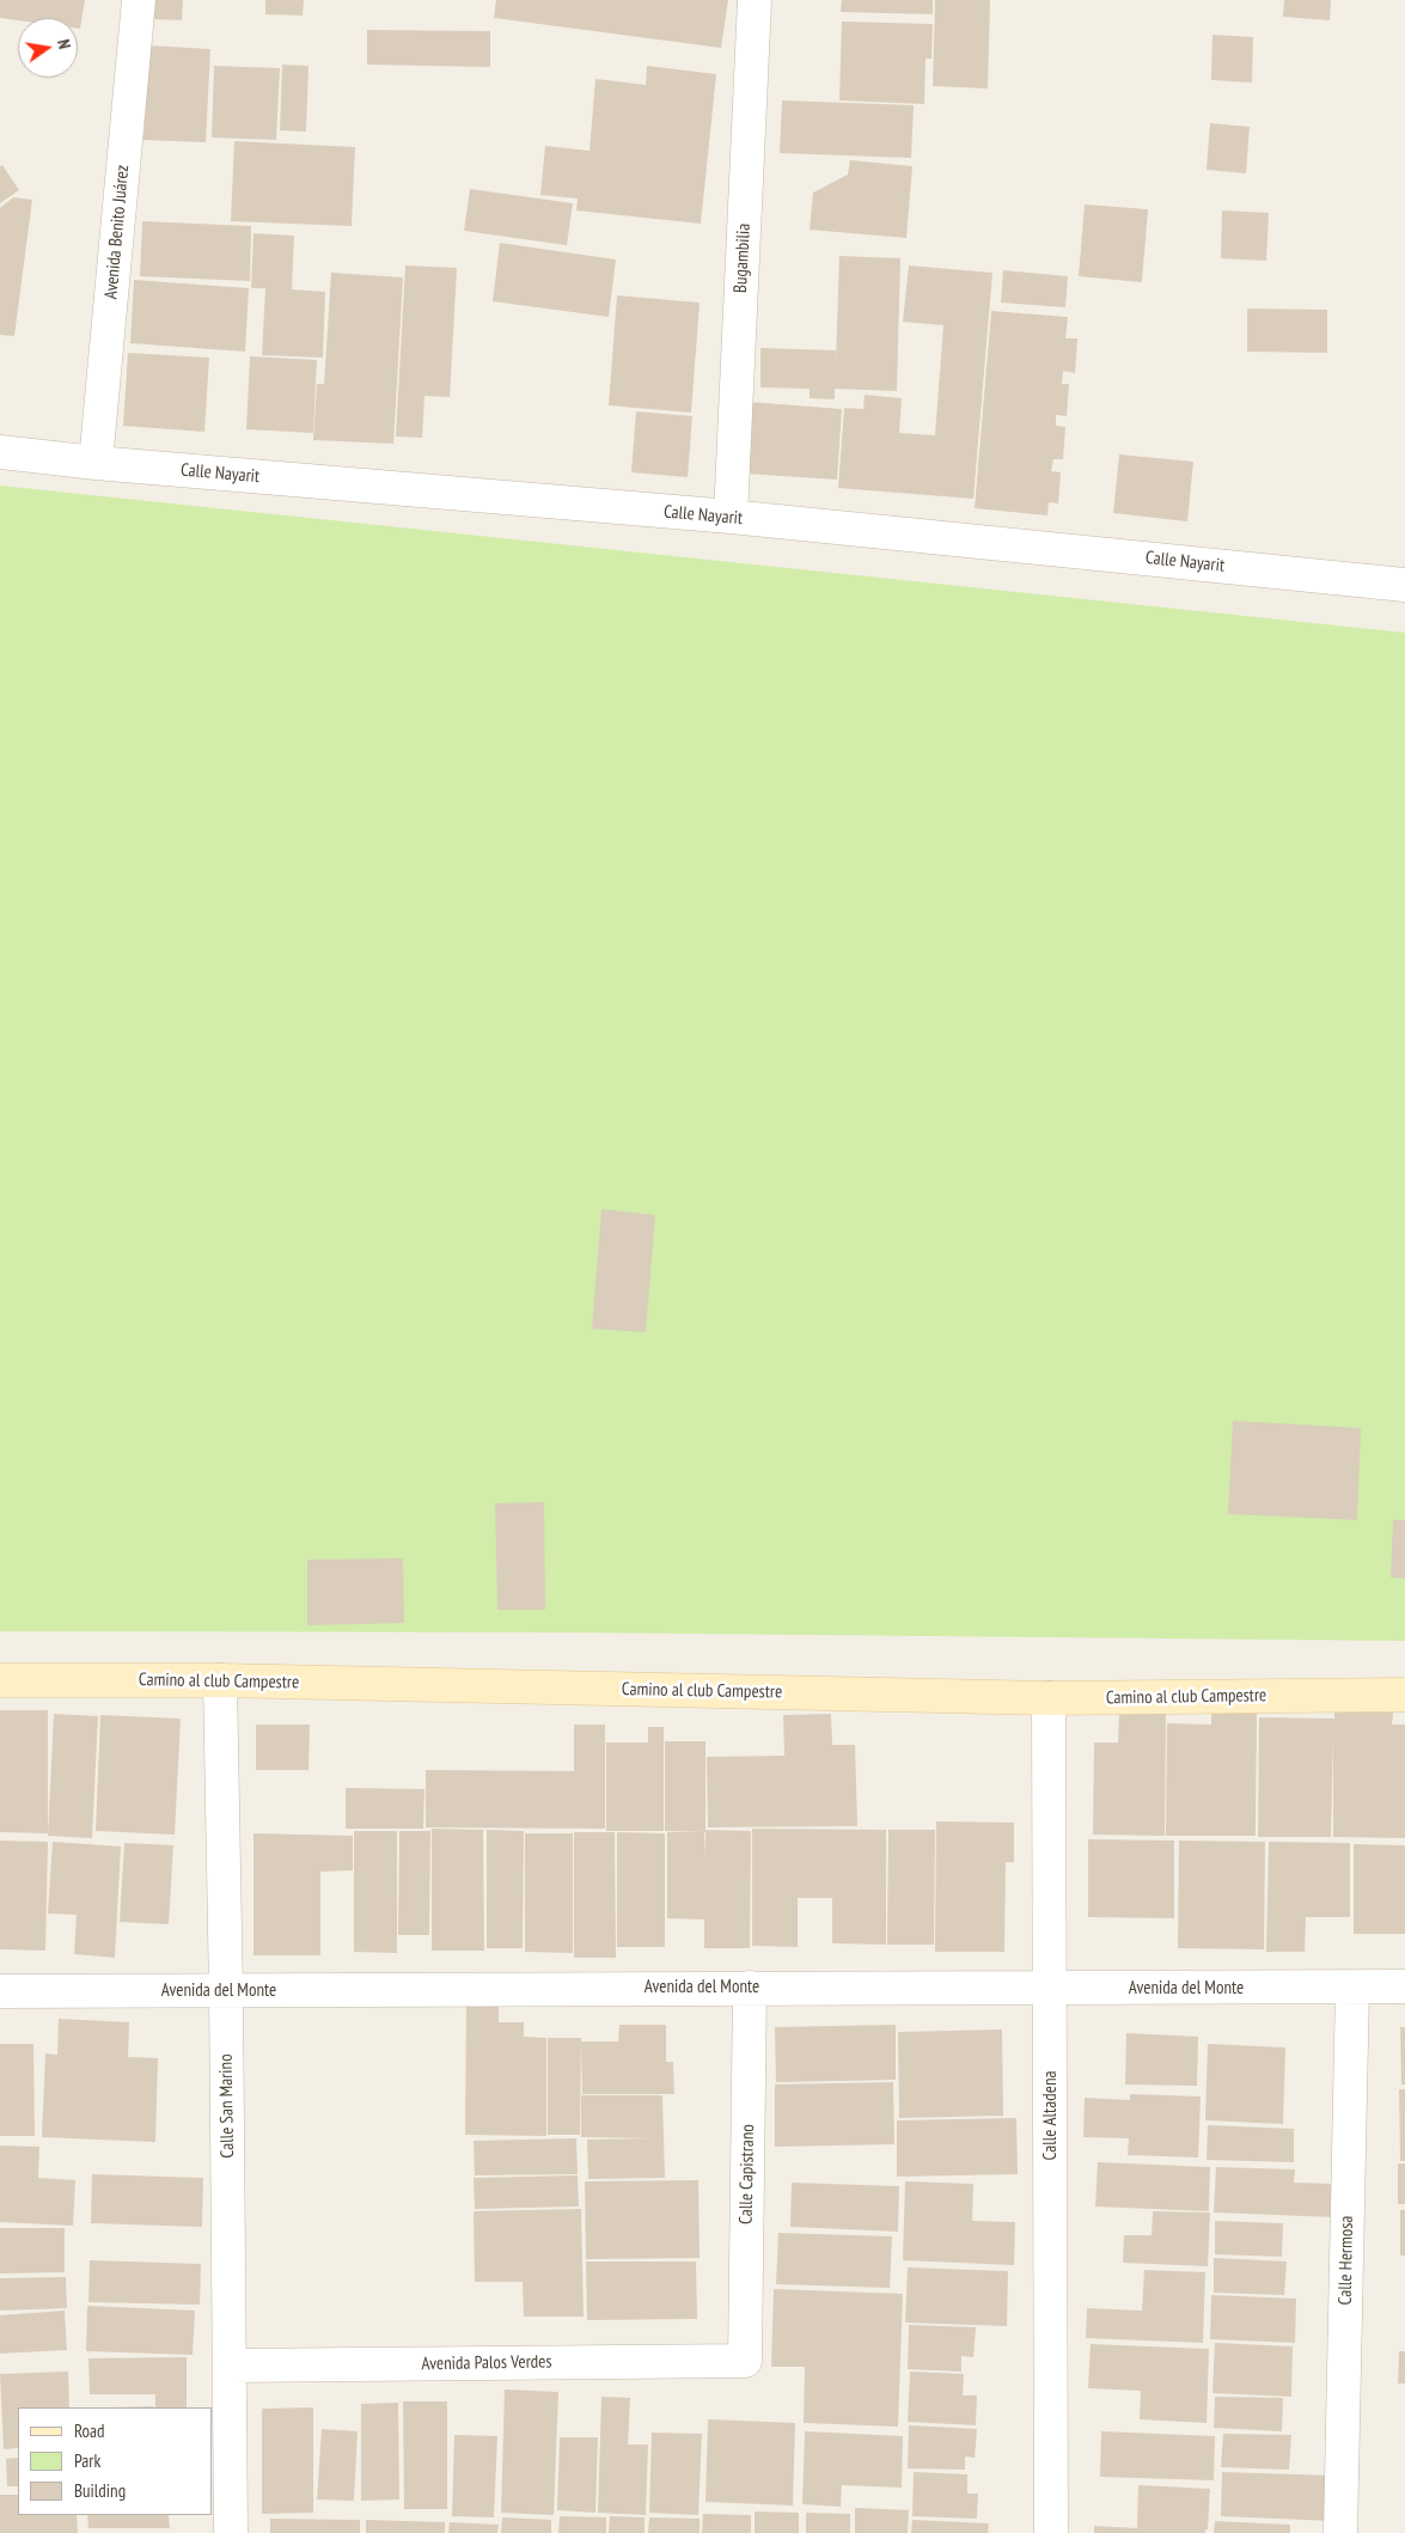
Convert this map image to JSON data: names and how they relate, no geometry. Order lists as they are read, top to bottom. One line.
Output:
{"streets":{"main road":["Camino al club Campestre"],"street":["Avenida Benito Juárez","Bugambilia","Calle Nayarit","Avenida del Monte","Calle San Marino","Calle Altadena","Calle Capistrano","Calle Hermosa","Avenida Palos Verdes"]},"crossings":[["Avenida Benito Juárez","Calle Nayarit"],["Bugambilia","Calle Nayarit"],["Camino al club Campestre","Calle San Marino"],["Camino al club Campestre","Calle Altadena"],["Avenida del Monte","Calle San Marino"],["Avenida del Monte","Calle Altadena"],["Avenida del Monte","Calle Capistrano"],["Avenida del Monte","Calle Hermosa"],["Calle San Marino","Avenida Palos Verdes"],["Calle Capistrano","Avenida Palos Verdes"]],"legend":["Road","Park","Building"],"north":"right"}
